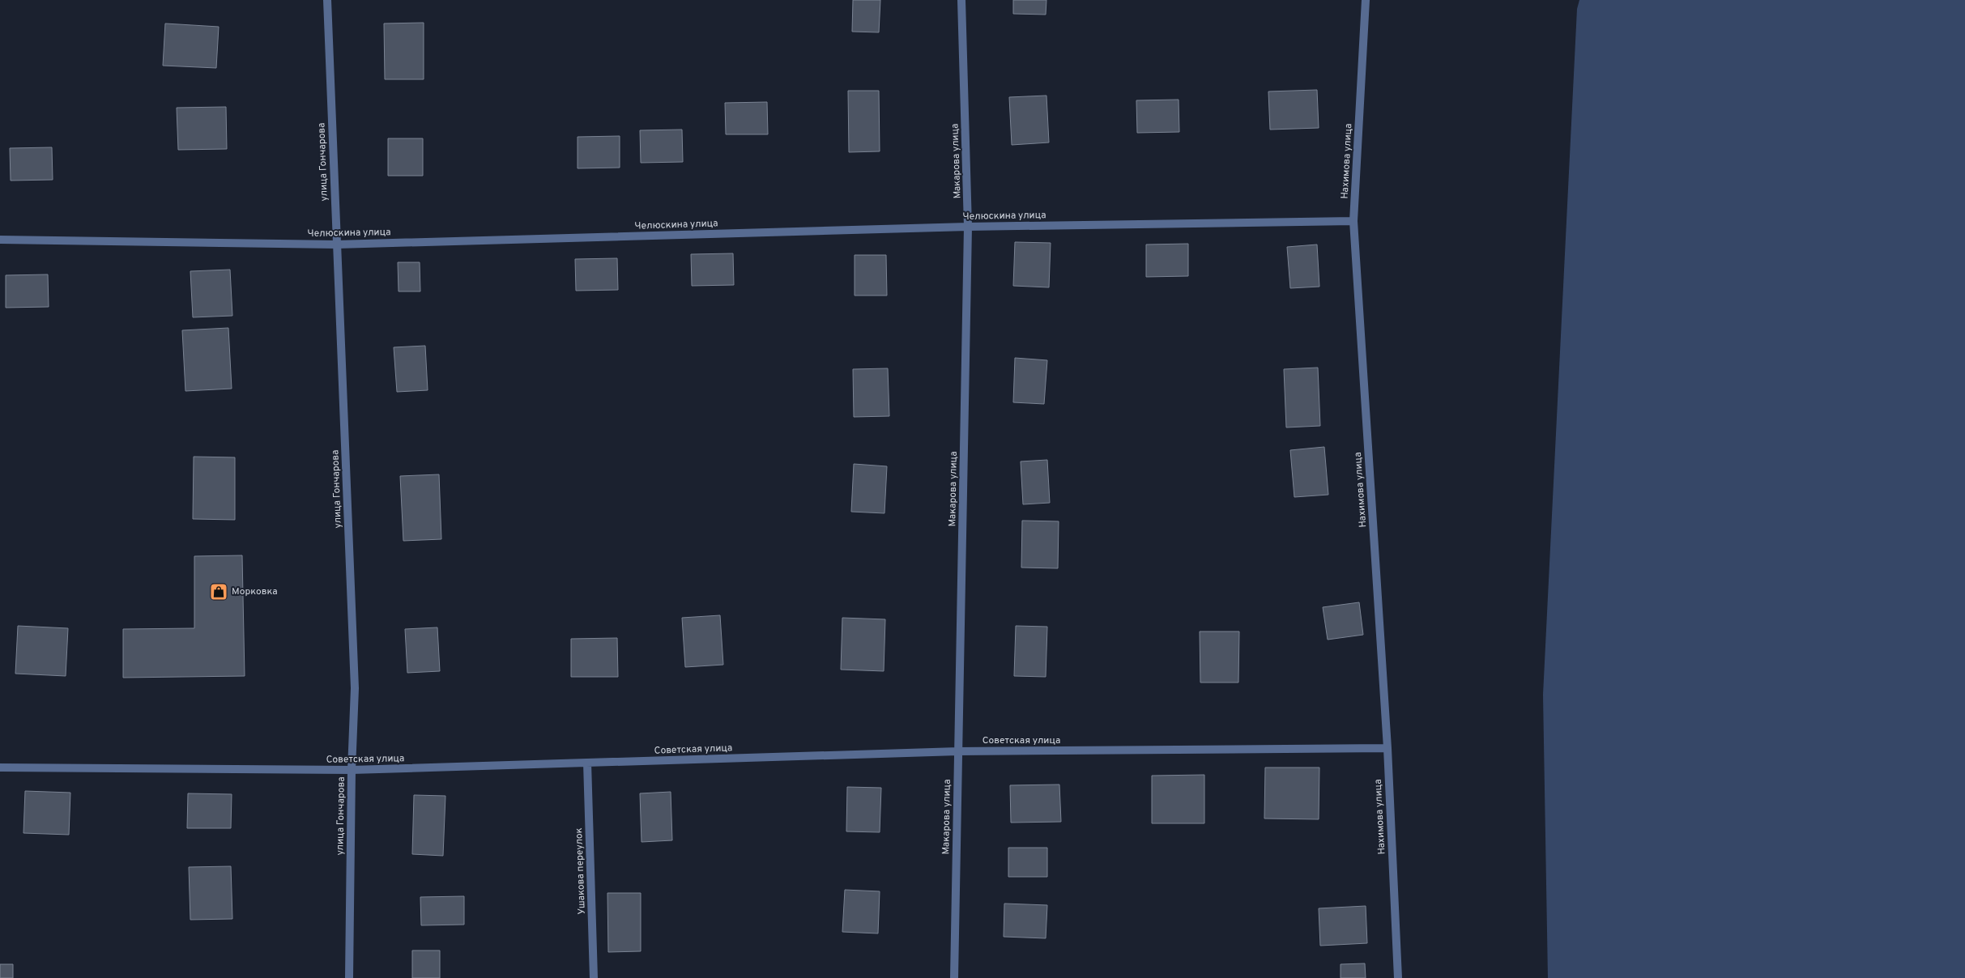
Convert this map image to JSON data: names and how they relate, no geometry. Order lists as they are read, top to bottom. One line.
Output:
{"streets":{"street":["Макарова улица","Нахимова улица","улица Гончарова","Челюскина улица","Советская улица","Ушакова переулок"]},"crossings":[["Макарова улица","Челюскина улица"],["Макарова улица","Советская улица"],["Нахимова улица","Челюскина улица"],["Нахимова улица","Советская улица"],["улица Гончарова","Челюскина улица"],["улица Гончарова","Советская улица"],["Советская улица","Ушакова переулок"]],"places":{"shop":["Морковка"]}}
